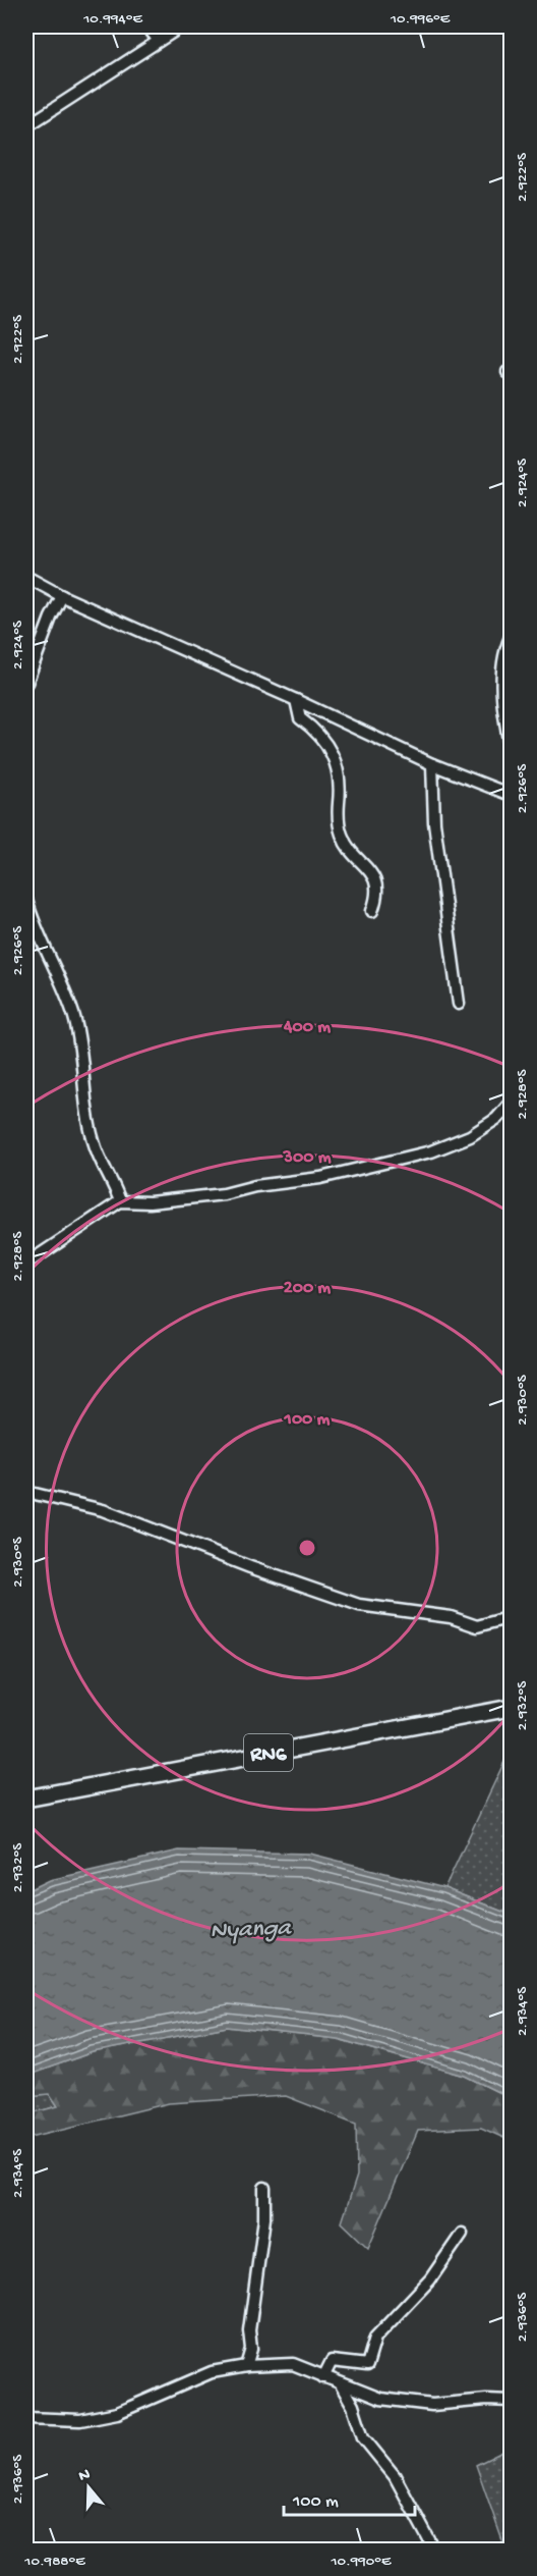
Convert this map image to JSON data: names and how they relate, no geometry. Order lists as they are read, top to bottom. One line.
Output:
{"streets":{"highway":["RN6"]},"water":["Nyanga"],"scale_bar":"100 m","north":"top","coordinates":["10.994°E","10.996°E","2.922°S","2.924°S","2.926°S","2.928°S","2.930°S","2.932°S","2.934°S","2.936°S","10.988°E","10.990°E"],"rings":["400 m","300 m","200 m","100 m"]}
